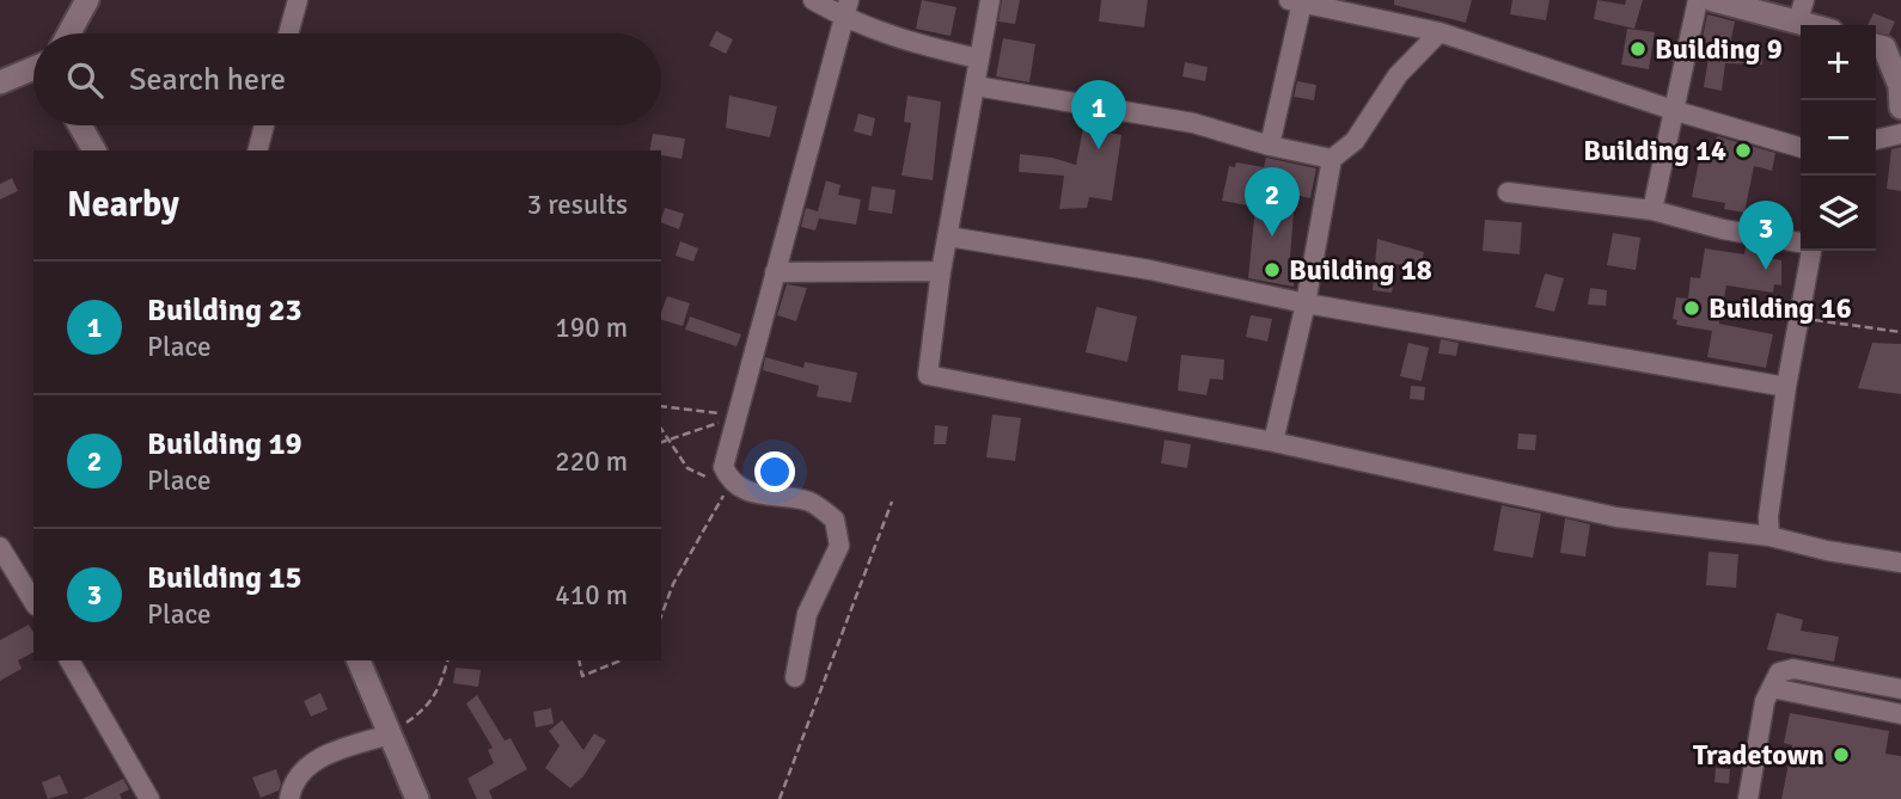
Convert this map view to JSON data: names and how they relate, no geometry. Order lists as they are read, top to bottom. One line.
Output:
{"places":["Building 9","Building 14","Building 18","Building 16","Tradetown"],"page":{"map_buttons":["+","−"],"search":"Search here","pins":["1","2","3"],"heading":["Nearby","3 results"],"list":[{"mark":"1","name":"Building 23","note":"Place","value":"190 m"},{"mark":"2","name":"Building 19","note":"Place","value":"220 m"},{"mark":"3","name":"Building 15","note":"Place","value":"410 m"}]}}
